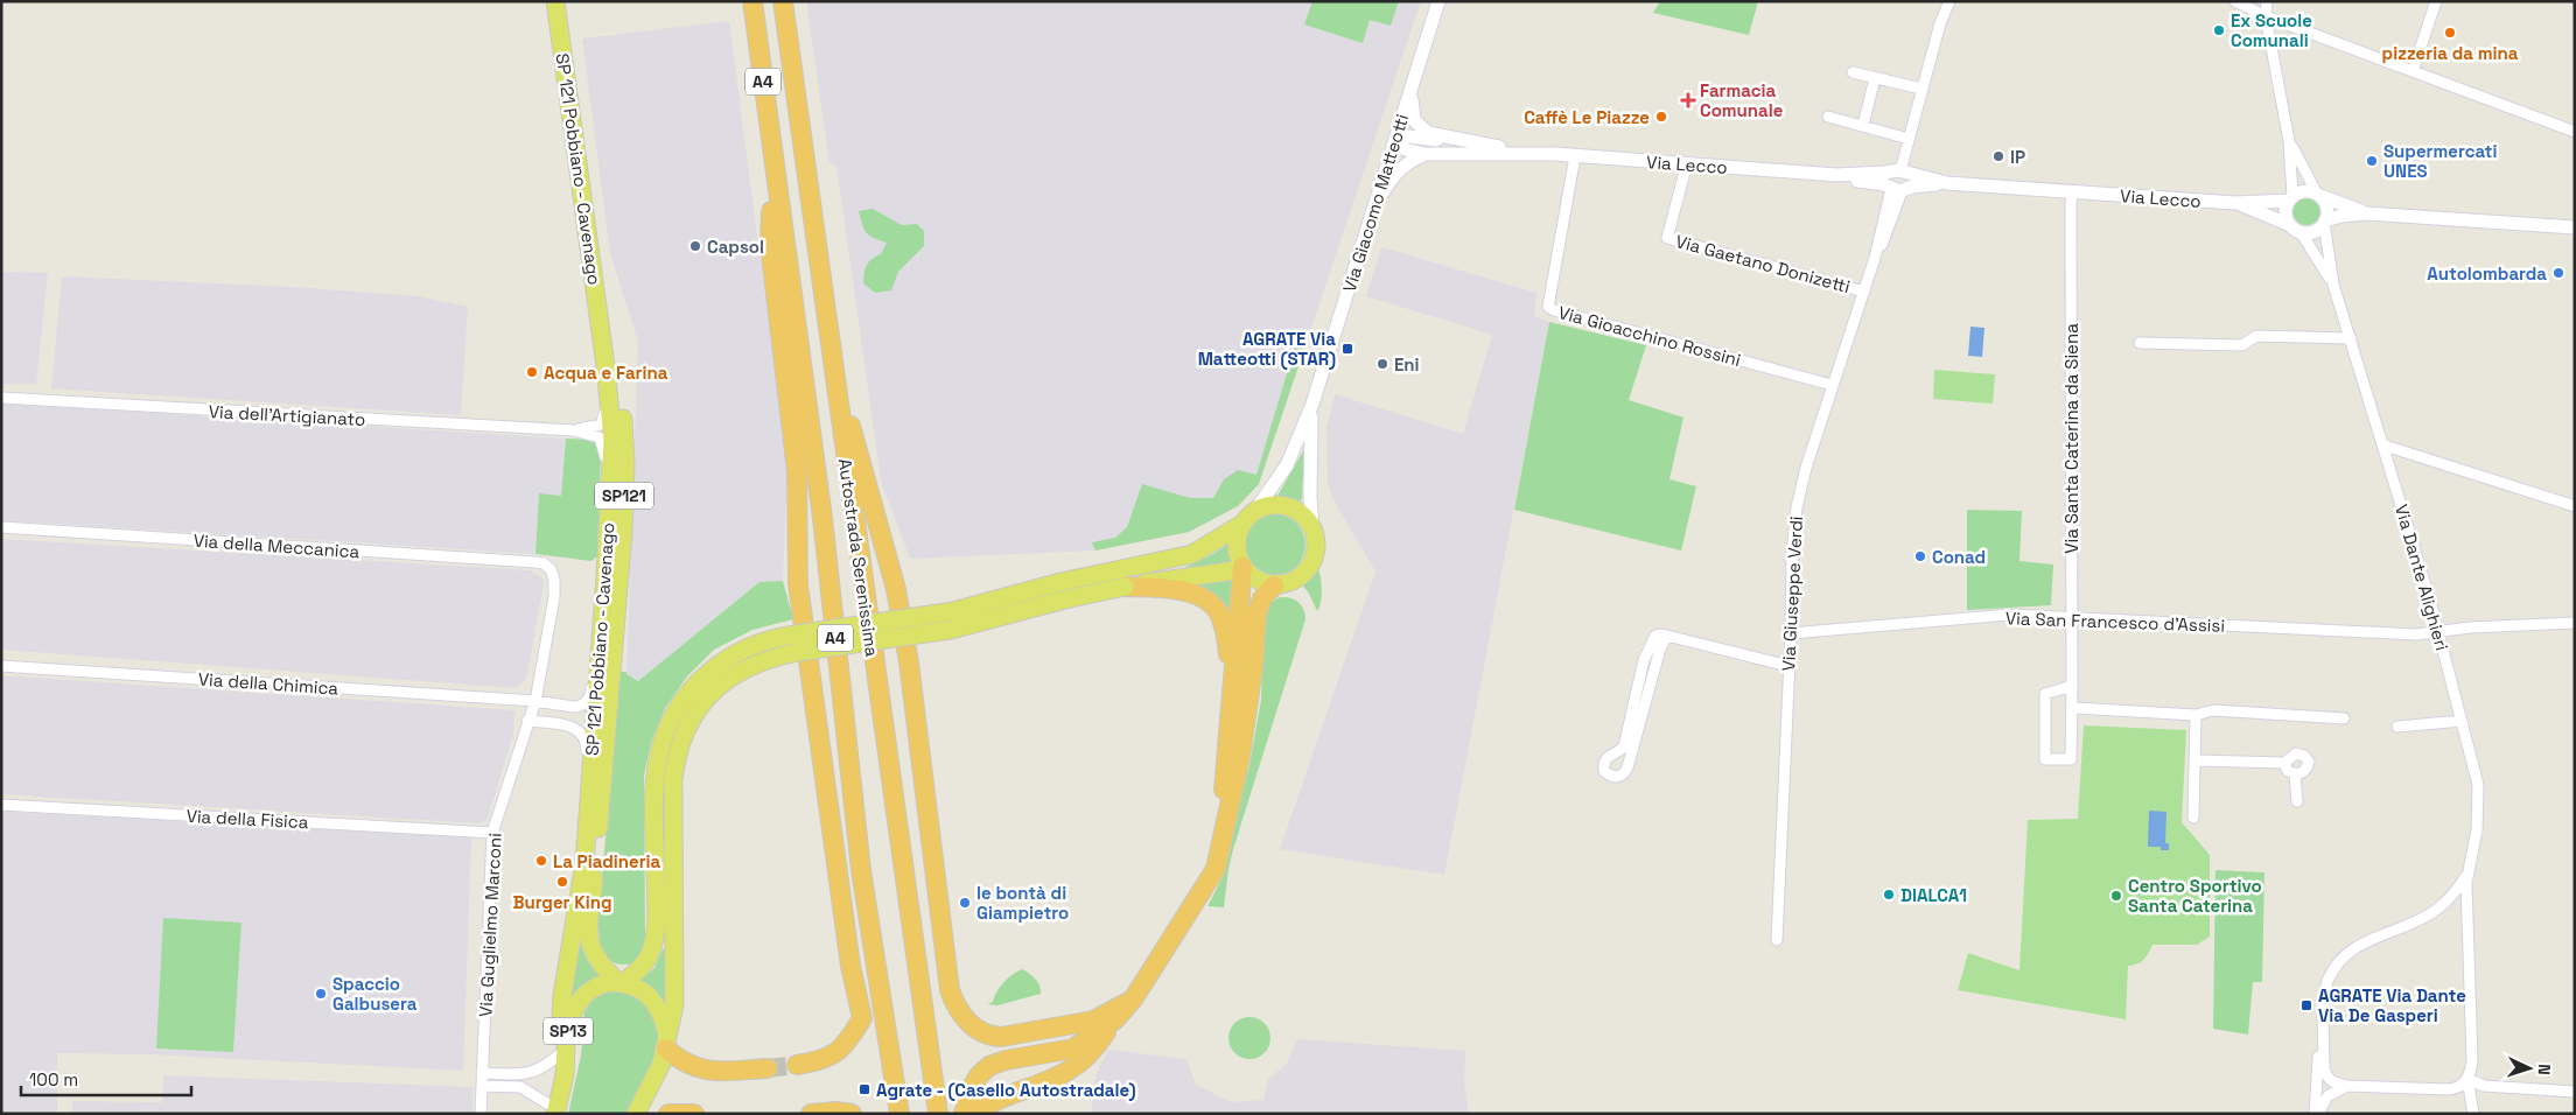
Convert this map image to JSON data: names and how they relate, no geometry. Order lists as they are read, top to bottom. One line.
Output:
{"streets":{"highway":["A4","Autostrada Serenissima"],"main road":["SP 121 Pobbiano - Cavenago","SP121","SP13"],"street":["Via Lecco","Via Giacomo Matteotti","Via Gaetano Donizetti","Via Gioacchino Rossini","Via dell'Artigianato","Via Santa Caterina da Siena","Via della Meccanica","Via Dante Alighieri","Via Giuseppe Verdi","Via San Francesco d'Assisi","Via della Chimica","Via della Fisica","Via Guglielmo Marconi"]},"crossings":[["Via Lecco","Via Giacomo Matteotti"],["Via Lecco","Via Gaetano Donizetti"],["Via Lecco","Via Gioacchino Rossini"],["Via Lecco","Via Santa Caterina da Siena"],["Via Lecco","Via Dante Alighieri"],["Via Lecco","Via Giuseppe Verdi"],["SP 121 Pobbiano - Cavenago","Via dell'Artigianato"],["SP 121 Pobbiano - Cavenago","Via della Chimica"],["SP 121 Pobbiano - Cavenago","SP13"],["Via Gaetano Donizetti","Via Giuseppe Verdi"],["Via Gioacchino Rossini","Via Giuseppe Verdi"],["Via Santa Caterina da Siena","Via San Francesco d'Assisi"],["Via della Meccanica","Via Guglielmo Marconi"],["Via Dante Alighieri","Via San Francesco d'Assisi"],["Via Giuseppe Verdi","Via San Francesco d'Assisi"],["Via della Chimica","Via Guglielmo Marconi"],["Via della Fisica","Via Guglielmo Marconi"]],"places":{"other":["Ex Scuole Comunali","pizzeria da mina","Caffè Le Piazze","IP","Supermercati UNES","Capsol","Autolombarda","Eni","Acqua e Farina","Conad","La Piadineria","Burger King","DIALCA1","Centro Sportivo Santa Caterina","le bontà di Giampietro","Spaccio Galbusera"],"health":["Farmacia Comunale"],"transit":["AGRATE Via Matteotti (STAR)","AGRATE Via Dante Via De Gasperi","Agrate - (Casello Autostradale)"]},"scale_bar":"100 m","north":"right"}
